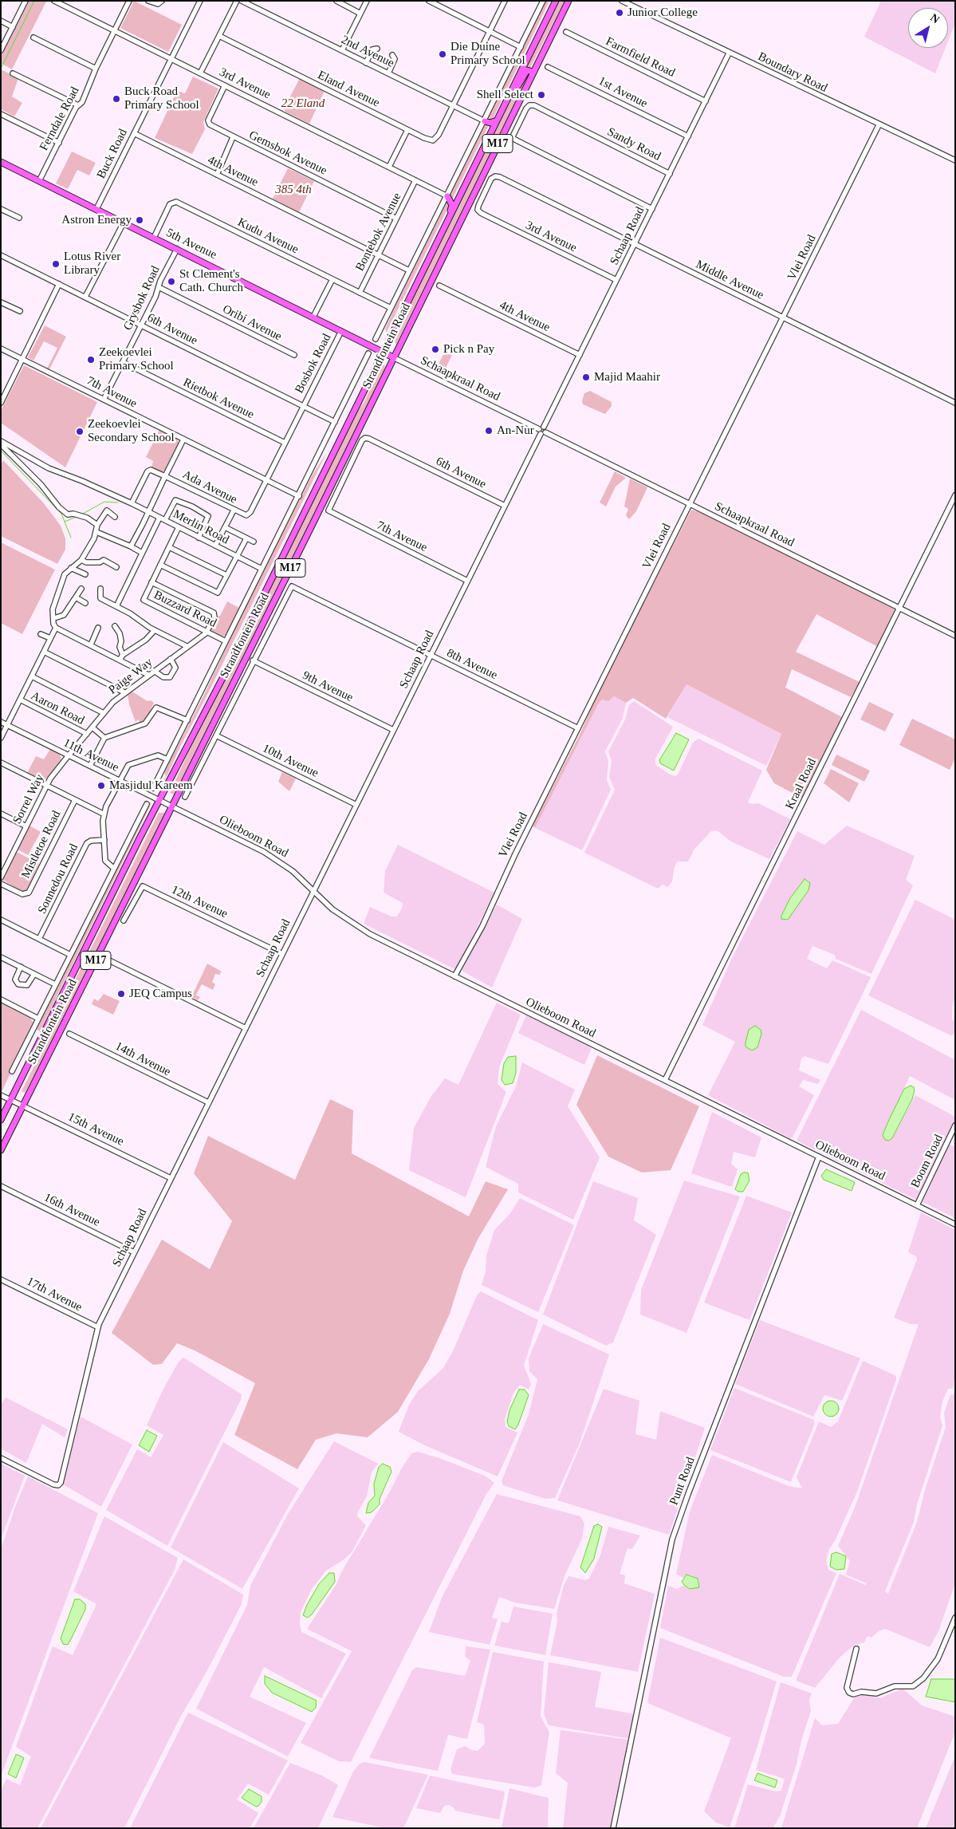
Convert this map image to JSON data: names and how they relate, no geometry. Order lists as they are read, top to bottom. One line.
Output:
{"streets":{"main road":["M17","5th Avenue","Strandfontein Road"],"street":["2nd Avenue","Farmfield Road","Boundary Road","3rd Avenue","Eland Avenue","1st Avenue","Ferndale Road","Sandy Road","Gemsbok Avenue","Buck Road","4th Avenue","Bontebok Avenue","Kudu Avenue","Schaap Road","Vlei Road","Middle Avenue","Grysbok Road","Oribi Avenue","6th Avenue","Bosbok Road","Schaapkraal Road","7th Avenue","Rietbok Avenue","Ada Avenue","Merlin Road","Buzzard Road","8th Avenue","Paige Way","9th Avenue","Aaron Road","11th Avenue","10th Avenue","Kraal Road","Sorrel Way","Olieboom Road","Mistletoe Road","Sonnedou Road","12th Avenue","14th Avenue","15th Avenue","Boom Road","16th Avenue","17th Avenue","Punt Road"]},"crossings":[["2nd Avenue","Eland Avenue"],["2nd Avenue","Strandfontein Road"],["Farmfield Road","Schaap Road"],["Boundary Road","Schaap Road"],["Boundary Road","Vlei Road"],["3rd Avenue","Ferndale Road"],["3rd Avenue","Gemsbok Avenue"],["3rd Avenue","Buck Road"],["3rd Avenue","Bontebok Avenue"],["3rd Avenue","Schaap Road"],["3rd Avenue","Middle Avenue"],["3rd Avenue","Strandfontein Road"],["1st Avenue","Schaap Road"],["Ferndale Road","5th Avenue"],["Sandy Road","Schaap Road"],["Gemsbok Avenue","Bontebok Avenue"],["Buck Road","4th Avenue"],["Buck Road","5th Avenue"],["4th Avenue","Bontebok Avenue"],["4th Avenue","Schaap Road"],["4th Avenue","Strandfontein Road"],["Bontebok Avenue","Kudu Avenue"],["Kudu Avenue","5th Avenue"],["Kudu Avenue","Strandfontein Road"],["Schaap Road","Middle Avenue"],["Schaap Road","6th Avenue"],["Schaap Road","Schaapkraal Road"],["Schaap Road","7th Avenue"],["Schaap Road","8th Avenue"],["Schaap Road","9th Avenue"],["Schaap Road","10th Avenue"],["Schaap Road","Olieboom Road"],["Schaap Road","12th Avenue"],["Schaap Road","14th Avenue"],["Schaap Road","15th Avenue"],["Schaap Road","16th Avenue"],["Schaap Road","17th Avenue"],["5th Avenue","Grysbok Road"],["5th Avenue","Strandfontein Road"],["5th Avenue","Bosbok Road"],["5th Avenue","Schaapkraal Road"],["Vlei Road","Middle Avenue"],["Vlei Road","Schaapkraal Road"],["Vlei Road","8th Avenue"],["Vlei Road","Olieboom Road"],["Grysbok Road","Oribi Avenue"],["Grysbok Road","6th Avenue"],["Grysbok Road","7th Avenue"],["Grysbok Road","Rietbok Avenue"],["6th Avenue","Strandfontein Road"],["6th Avenue","Bosbok Road"],["6th Avenue","7th Avenue"],["Strandfontein Road","Schaapkraal Road"],["Strandfontein Road","7th Avenue"],["Strandfontein Road","Merlin Road"],["Strandfontein Road","Buzzard Road"],["Strandfontein Road","11th Avenue"],["Strandfontein Road","Olieboom Road"],["Strandfontein Road","15th Avenue"],["Bosbok Road","7th Avenue"],["Bosbok Road","Rietbok Avenue"],["Bosbok Road","Ada Avenue"],["Schaapkraal Road","Kraal Road"],["7th Avenue","Ada Avenue"],["Merlin Road","Buzzard Road"],["Buzzard Road","Paige Way"],["8th Avenue","9th Avenue"],["Paige Way","Aaron Road"],["Paige Way","11th Avenue"],["Paige Way","Sorrel Way"],["11th Avenue","Sorrel Way"],["11th Avenue","Olieboom Road"],["Kraal Road","Olieboom Road"],["Olieboom Road","Boom Road"],["Olieboom Road","Punt Road"]],"parks":["22 Eland","385 4th"],"places":["Junior College","Die Duine Primary School","Shell Select","Buck Road Primary School","Astron Energy","Lotus River Library","St Clement's Cath. Church","Pick n Pay","Zeekoevlei Primary School","Majid Maahir","An-Nur","Zeekoevlei Secondary School","Masjidul Kareem","JEQ Campus"],"north":"top right"}
